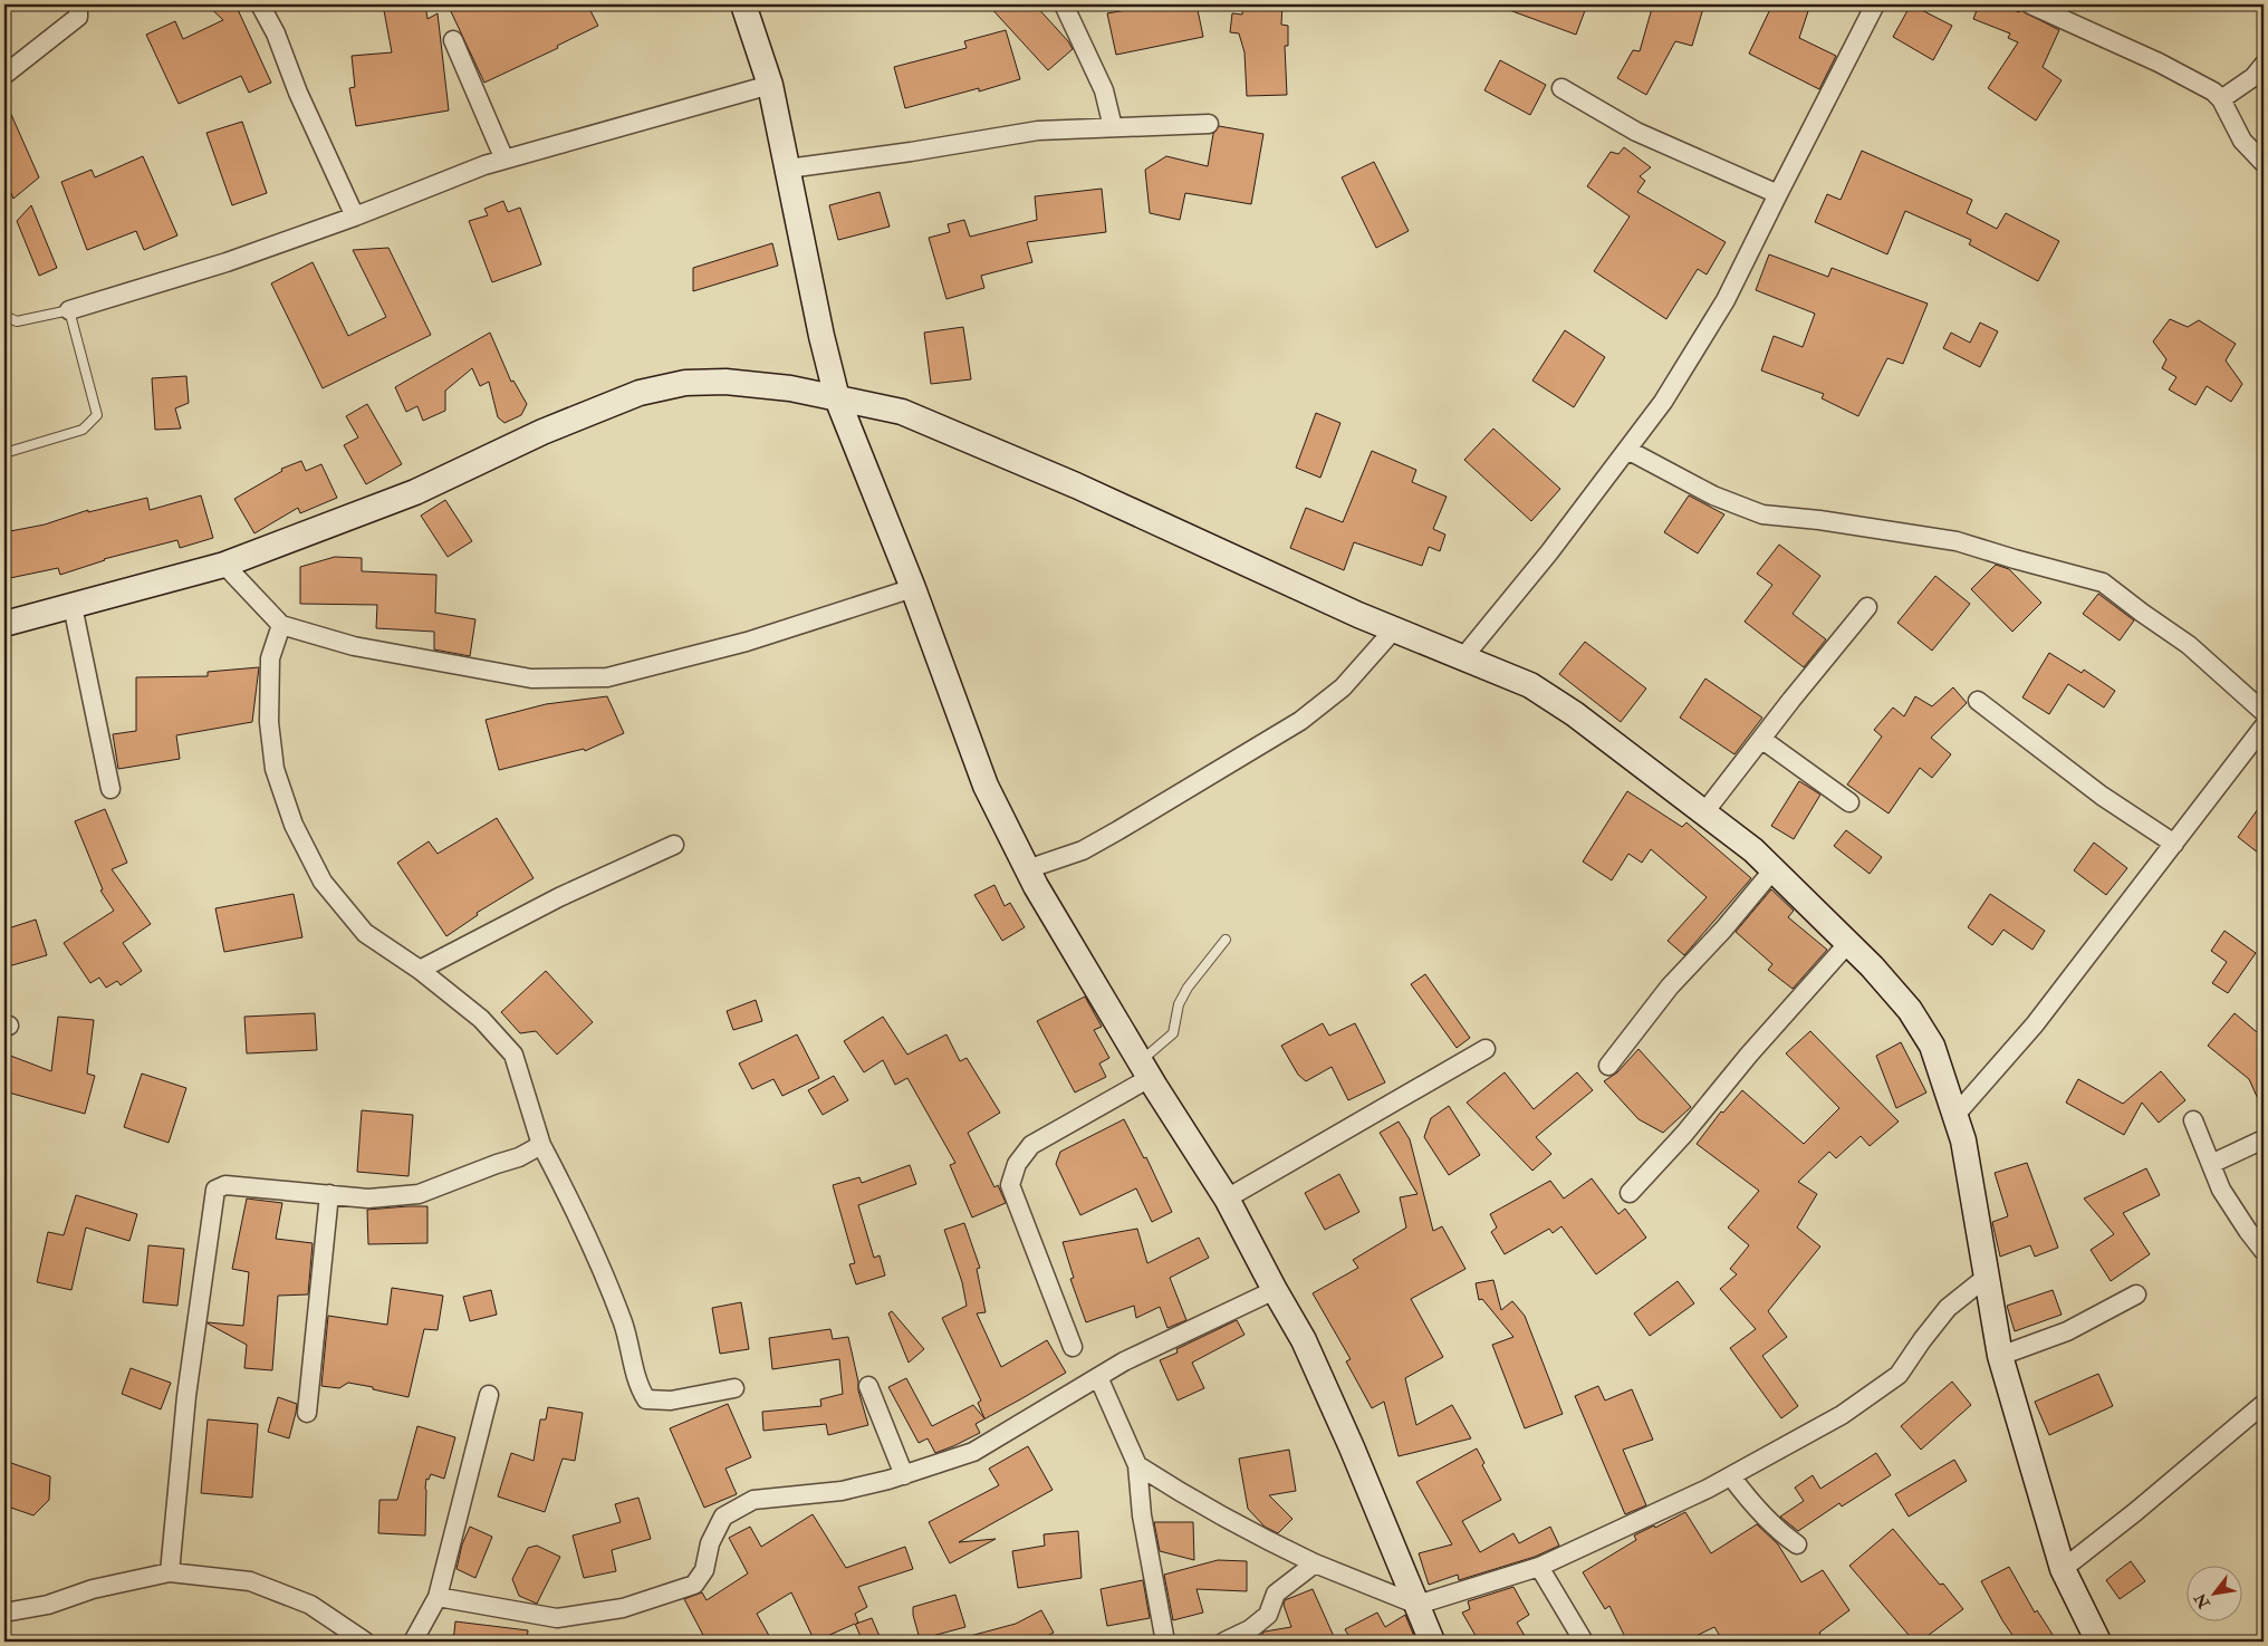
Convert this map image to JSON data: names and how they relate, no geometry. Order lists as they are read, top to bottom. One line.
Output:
{"north":"bottom left"}
